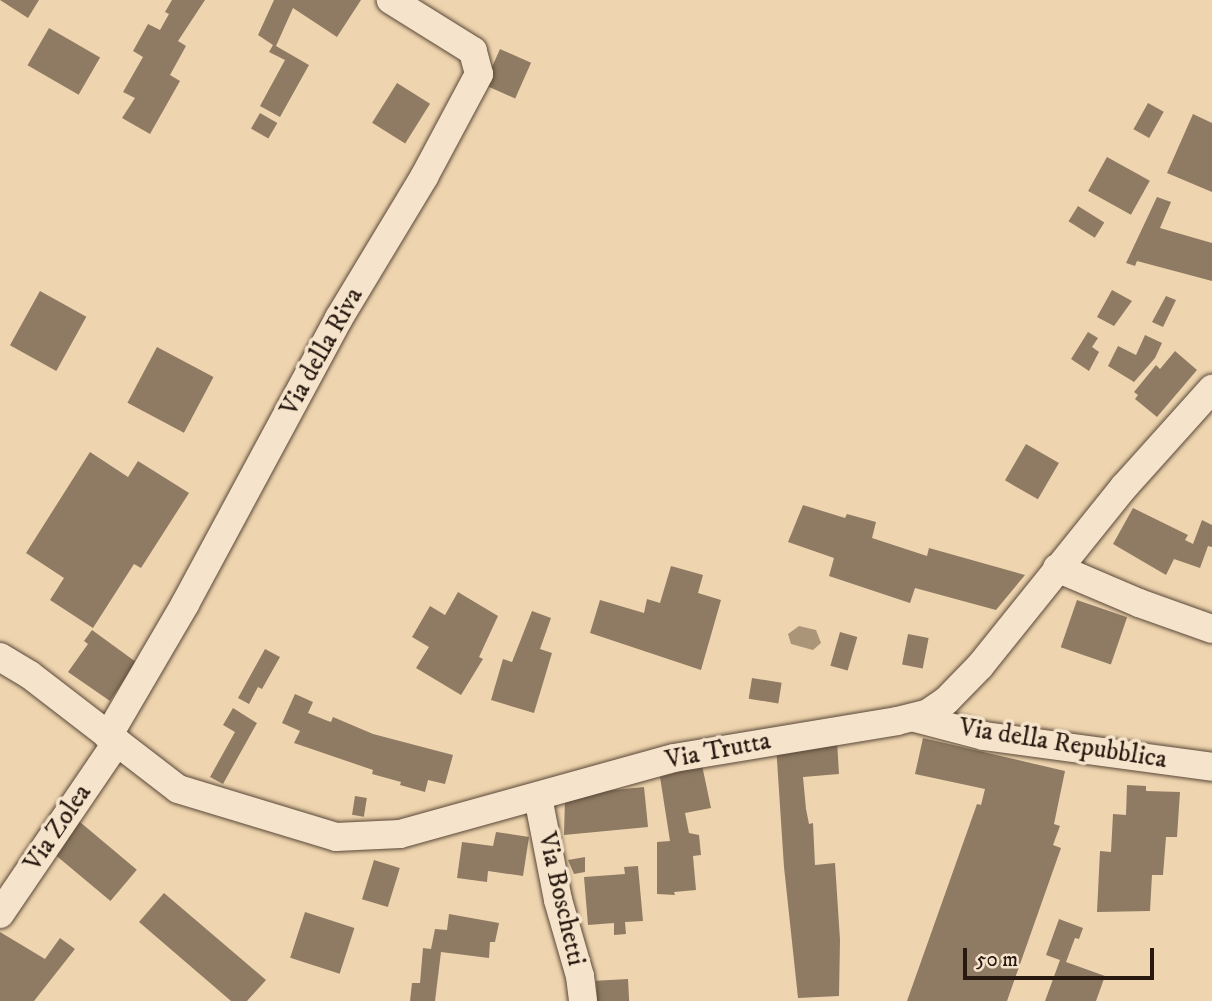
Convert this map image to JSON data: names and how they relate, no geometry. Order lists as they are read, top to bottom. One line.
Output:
{"streets":{"street":["Via della Riva","Via della Repubblica","Via Trutta","Via Zolea","Via Boschetti"]},"crossings":[["Via della Riva","Via Trutta"],["Via della Riva","Via Zolea"],["Via della Repubblica","Via Trutta"],["Via Trutta","Via Zolea"],["Via Trutta","Via Boschetti"]],"scale_bar":"50 m"}
